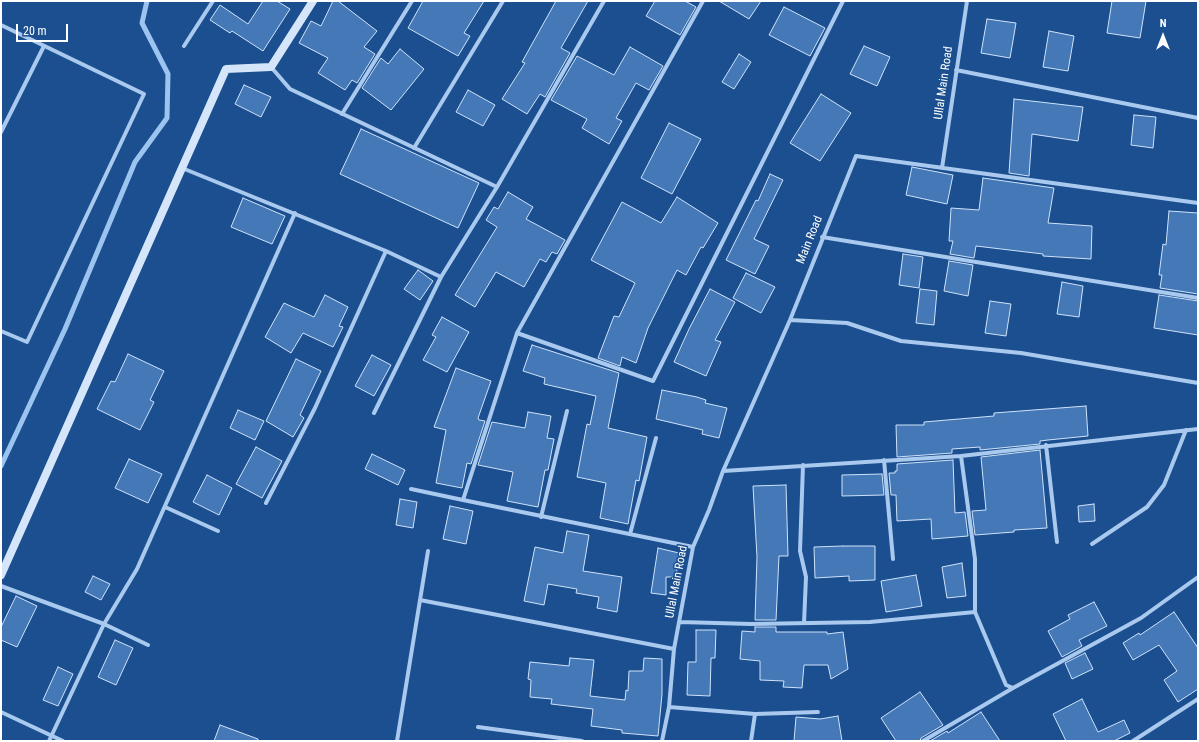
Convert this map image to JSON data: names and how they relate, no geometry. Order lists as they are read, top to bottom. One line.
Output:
{"streets":{"street":["Ullal Main Road","Main Road"]},"crossings":[["Ullal Main Road","Main Road"]],"scale_bar":"20 m","north":"top"}
